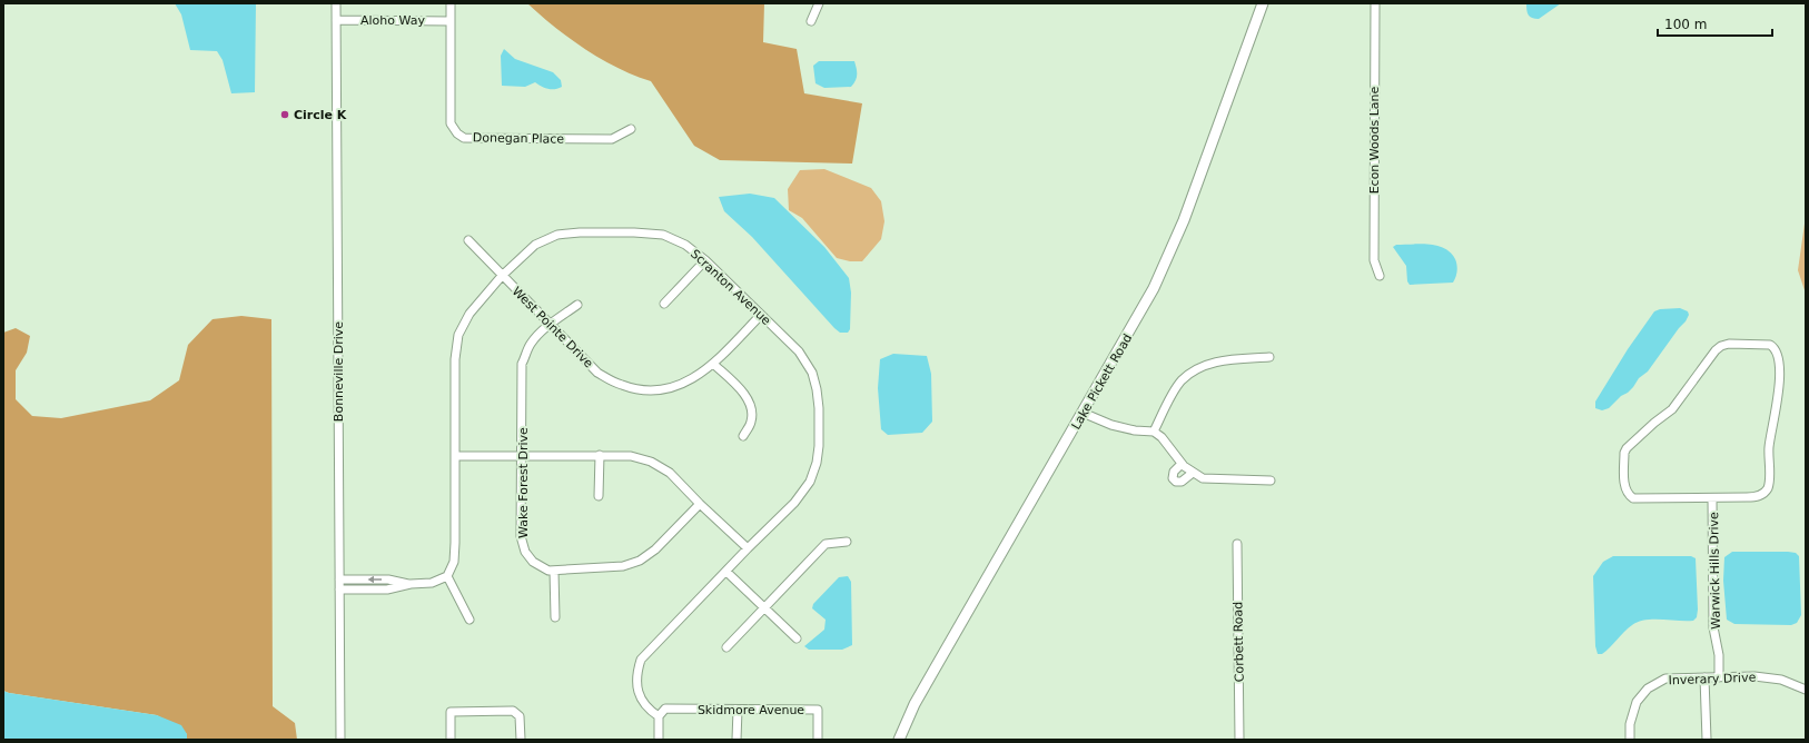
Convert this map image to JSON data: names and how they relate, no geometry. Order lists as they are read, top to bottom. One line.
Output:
{"streets":{"main road":["Lake Pickett Road"],"street":["Aloho Way","Donegan Place","Econ Woods Lane","Scranton Avenue","West Pointe Drive","Bonneville Drive","Wake Forest Drive","Warwick Hills Drive","Corbett Road","Inverary Drive","Skidmore Avenue"]},"crossings":[["Aloho Way","Donegan Place"],["Aloho Way","Bonneville Drive"],["Scranton Avenue","West Pointe Drive"],["Scranton Avenue","Skidmore Avenue"],["West Pointe Drive","Wake Forest Drive"],["Warwick Hills Drive","Inverary Drive"]],"places":["Circle K"],"scale_bar":"100 m"}
